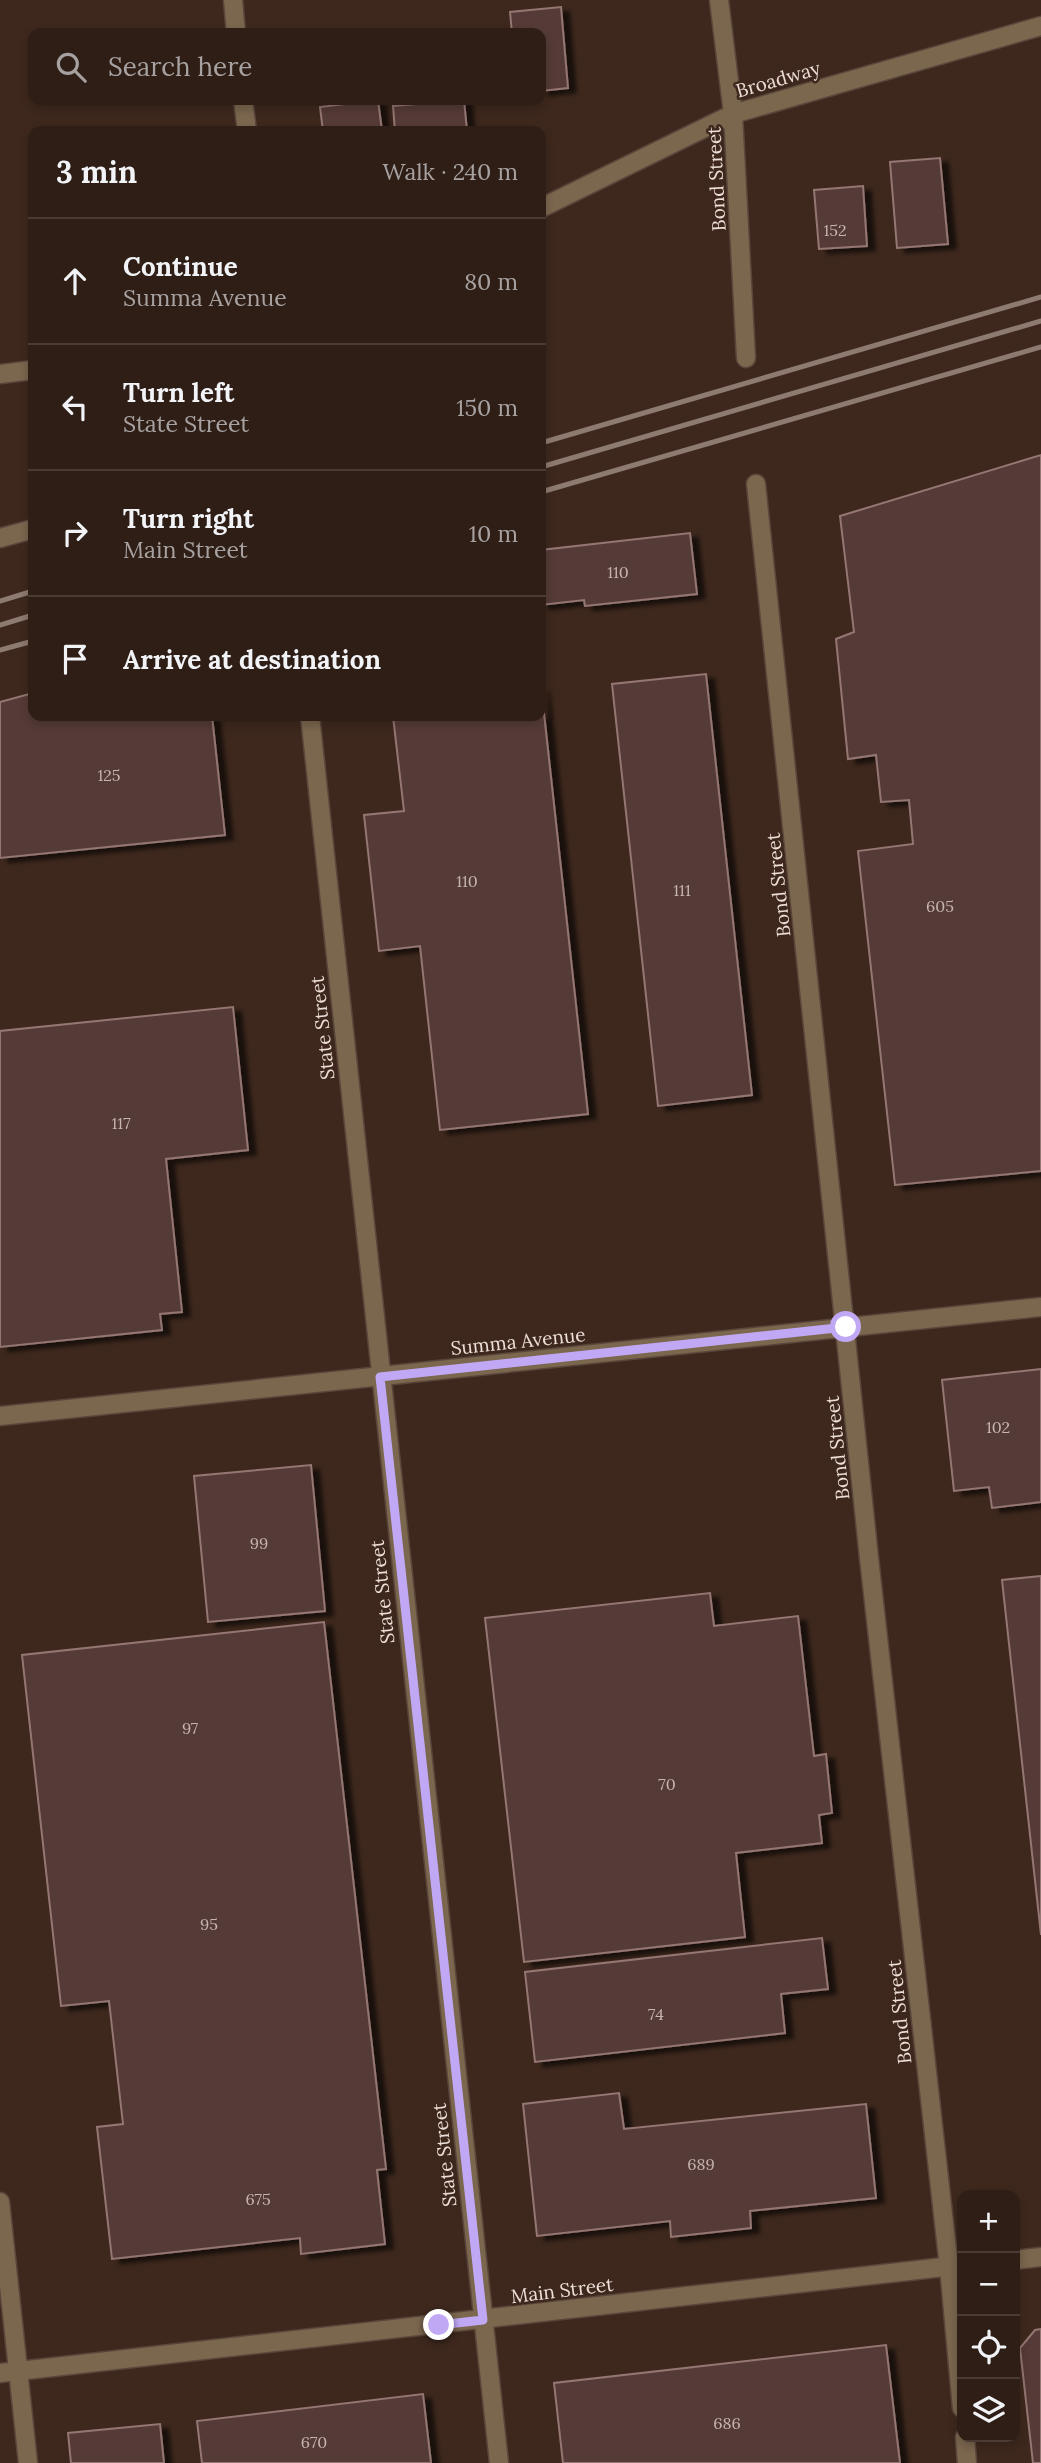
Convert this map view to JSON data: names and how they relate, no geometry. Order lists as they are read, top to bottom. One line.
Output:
{"streets":{"street":["Broadway","Bond Street","State Street","Summa Avenue","Main Street"]},"crossings":[["Broadway","Bond Street"],["Bond Street","Summa Avenue"],["Bond Street","Main Street"],["State Street","Summa Avenue"],["State Street","Main Street"]],"house_numbers":["152","110","125","110","111","605","117","102","99","97","70","95","74","689","675","686","670"],"page":{"search":"Search here","heading":["3 min","Walk · 240 m"],"list":[["Continue","Summa Avenue","80 m"],["Turn left","State Street","150 m"],["Turn right","Main Street","10 m"],"Arrive at destination"],"map_buttons":["+","−"]}}
